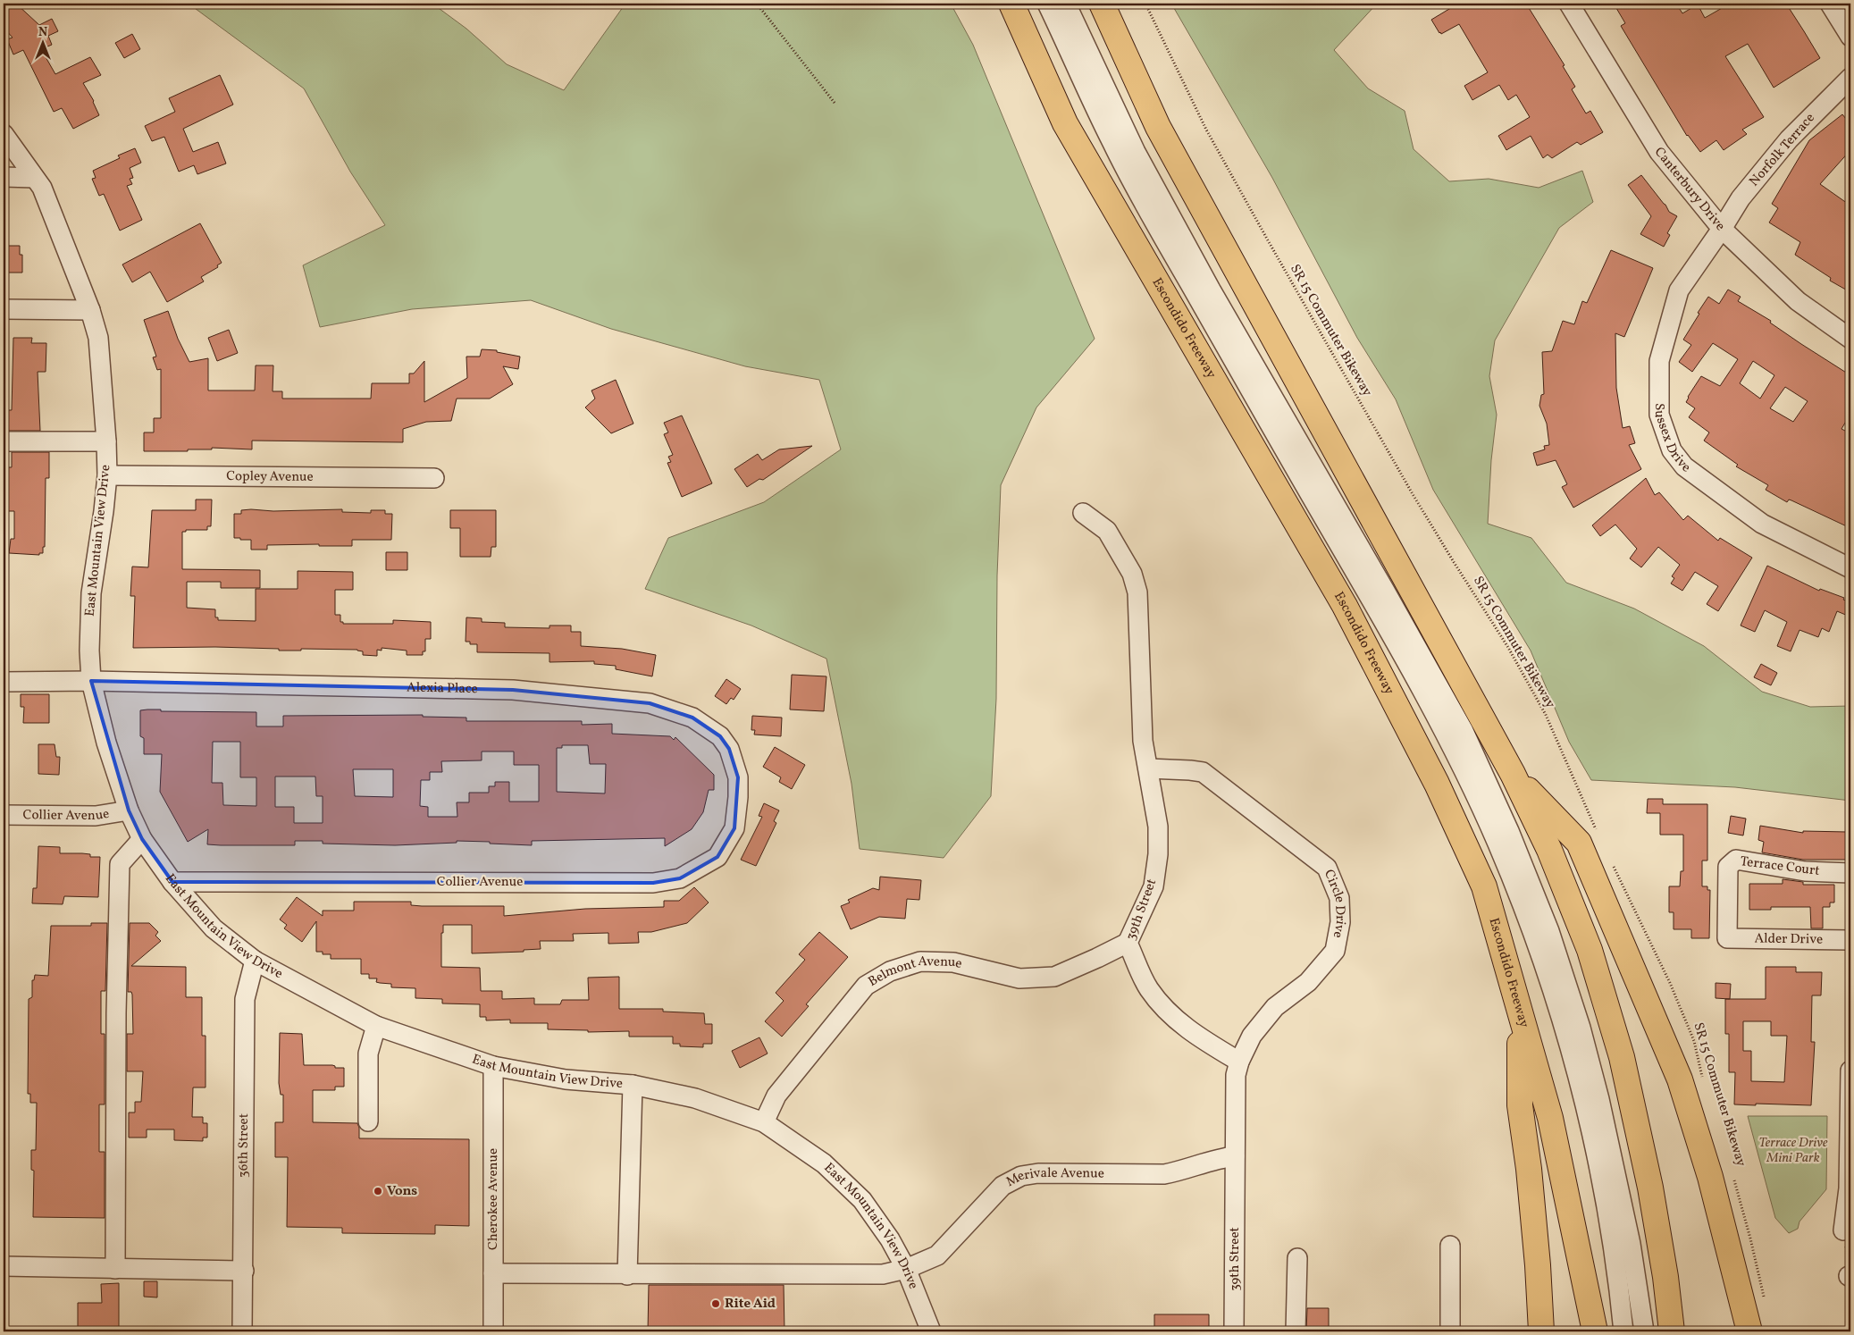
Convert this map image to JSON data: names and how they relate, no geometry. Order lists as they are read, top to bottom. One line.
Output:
{"streets":{"highway":["Escondido Freeway"],"street":["Norfolk Terrace","Canterbury Drive","Sussex Drive","Copley Avenue","East Mountain View Drive","Alexia Place","Collier Avenue","Terrace Court","Circle Drive","39th Street","Alder Drive","Belmont Avenue","36th Street","Merivale Avenue","Cherokee Avenue"],"path":["SR 15 Commuter Bikeway"]},"crossings":[["Norfolk Terrace","Canterbury Drive"],["Norfolk Terrace","Sussex Drive"],["Canterbury Drive","Sussex Drive"],["Copley Avenue","East Mountain View Drive"],["East Mountain View Drive","Alexia Place"],["East Mountain View Drive","Collier Avenue"],["East Mountain View Drive","Belmont Avenue"],["East Mountain View Drive","36th Street"],["East Mountain View Drive","Merivale Avenue"],["East Mountain View Drive","Cherokee Avenue"],["Alexia Place","Collier Avenue"],["Terrace Court","Alder Drive"],["Circle Drive","39th Street"],["39th Street","Belmont Avenue"],["39th Street","Merivale Avenue"],["Merivale Avenue","Cherokee Avenue"]],"parks":["Terrace Drive Mini Park"],"places":["Vons","Rite Aid"],"north":"top"}
